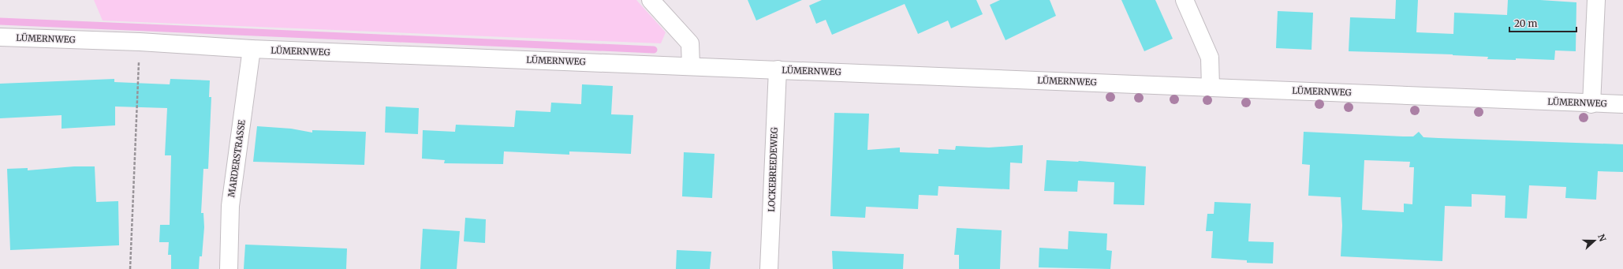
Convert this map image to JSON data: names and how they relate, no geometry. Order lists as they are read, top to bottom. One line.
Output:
{"streets":{"street":["LÜMERNWEG","MARDERSTRASSE","LOCKEBREEDEWEG"]},"crossings":[["LÜMERNWEG","MARDERSTRASSE"],["LÜMERNWEG","LOCKEBREEDEWEG"]],"scale_bar":"20 m","north":"right"}
